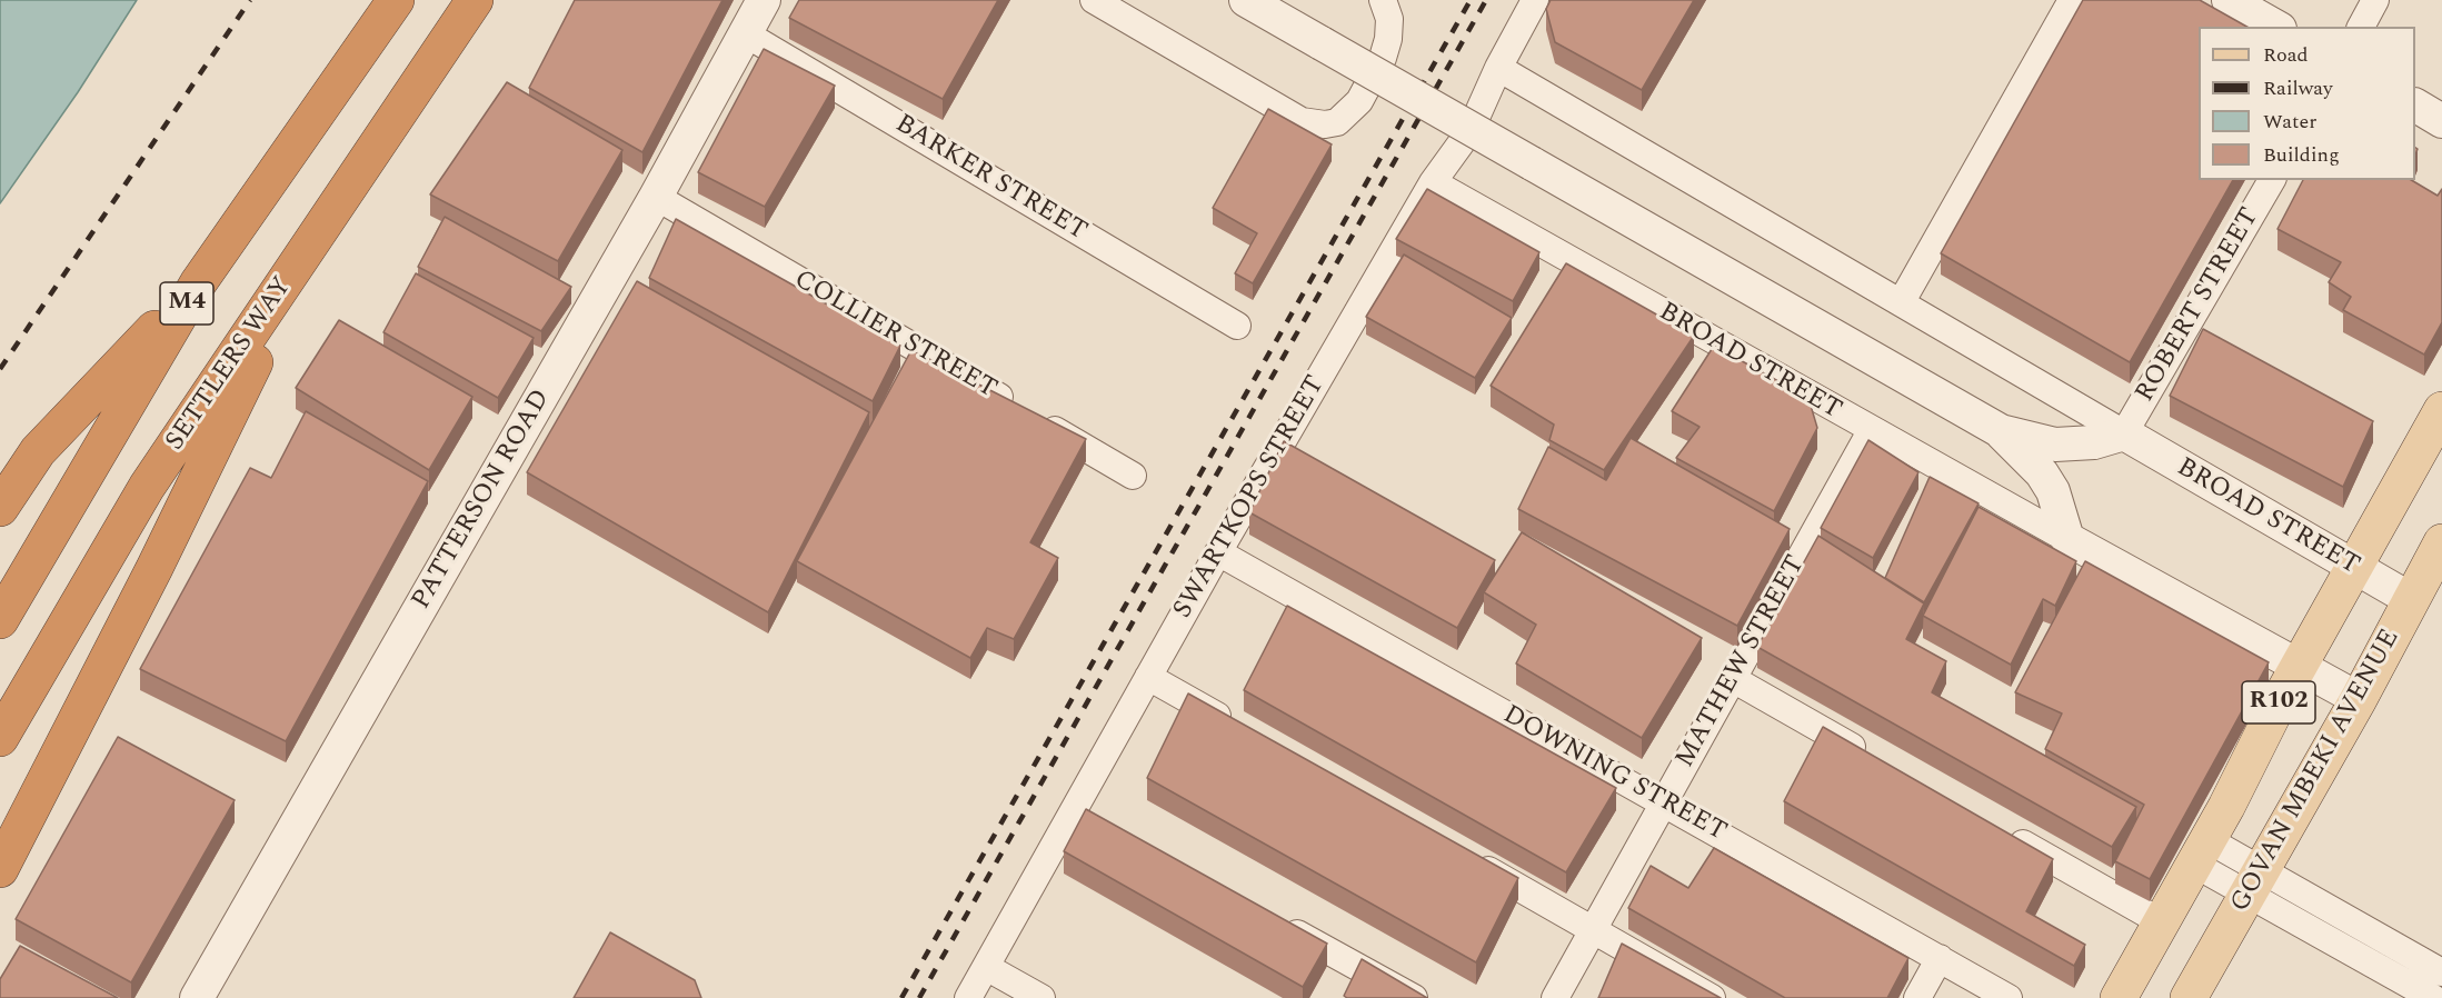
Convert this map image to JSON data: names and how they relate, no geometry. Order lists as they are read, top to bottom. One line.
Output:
{"streets":{"highway":["M4","SETTLERS WAY"],"main road":["R102","GOVAN MBEKI AVENUE"],"street":["BARKER STREET","ROBERT STREET","COLLIER STREET","BROAD STREET","SWARTKOPS STREET","PATTERSON ROAD","MATHEW STREET","DOWNING STREET"]},"crossings":[["BARKER STREET","PATTERSON ROAD"],["ROBERT STREET","BROAD STREET"],["COLLIER STREET","PATTERSON ROAD"],["BROAD STREET","SWARTKOPS STREET"],["BROAD STREET","MATHEW STREET"],["BROAD STREET","R102"],["BROAD STREET","GOVAN MBEKI AVENUE"],["SWARTKOPS STREET","DOWNING STREET"],["MATHEW STREET","DOWNING STREET"]],"legend":["Road","Railway","Water","Building"]}
